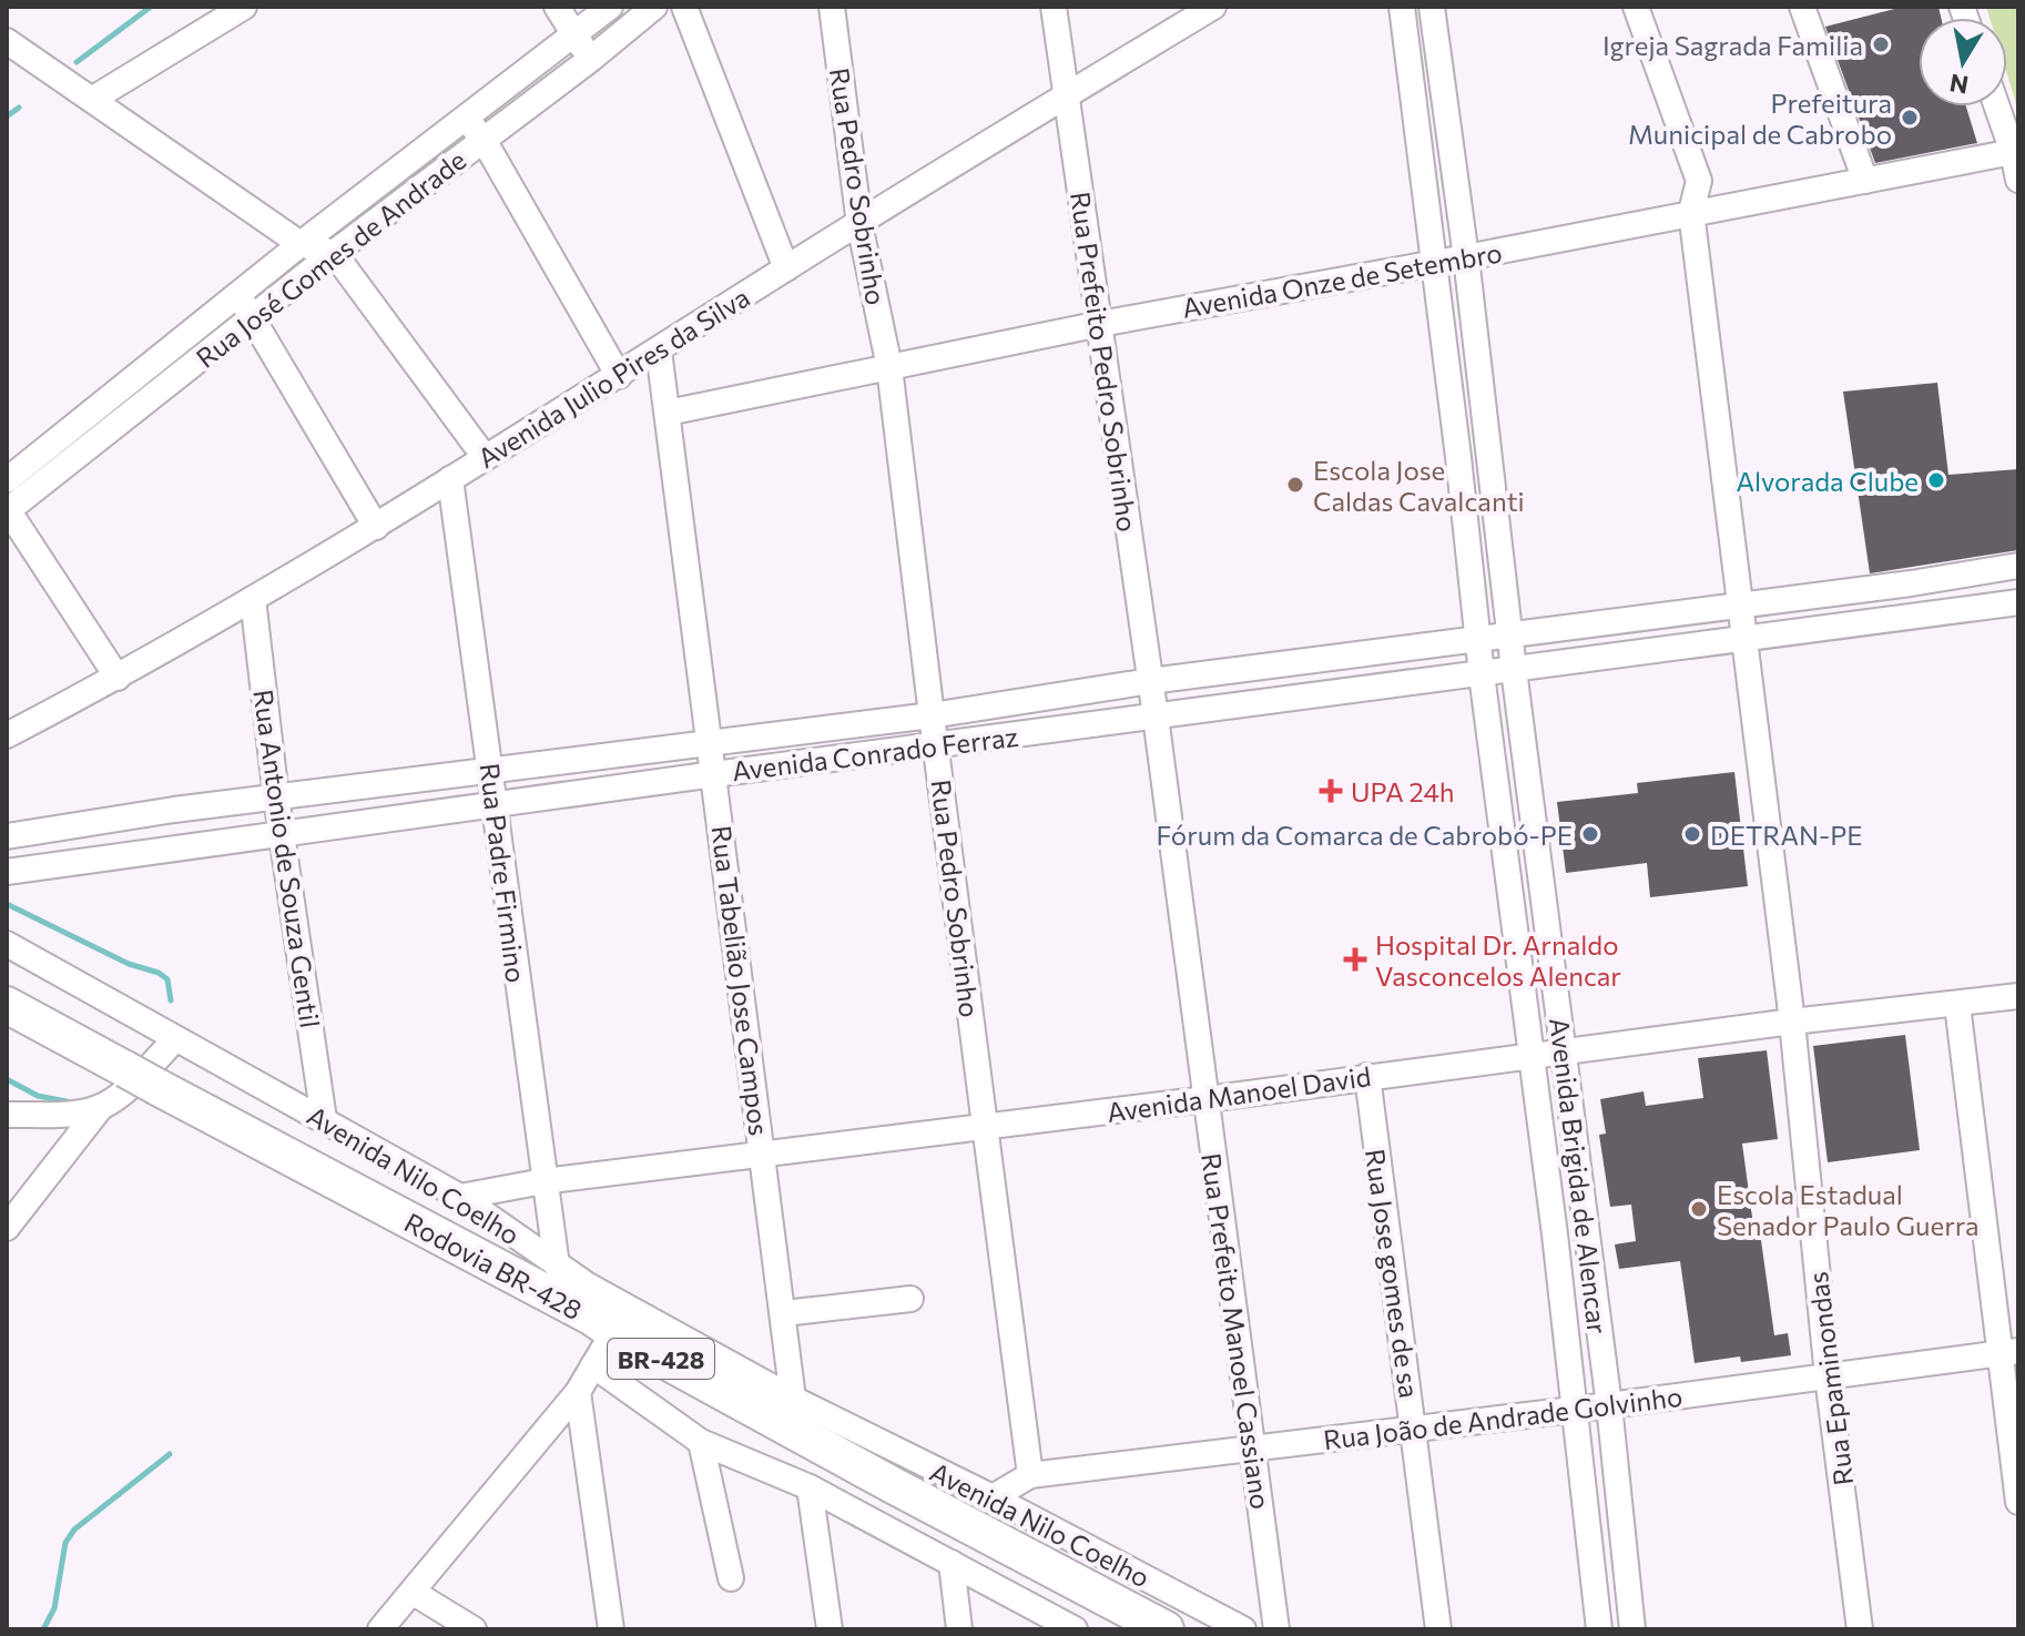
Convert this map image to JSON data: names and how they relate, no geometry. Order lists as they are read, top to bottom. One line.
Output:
{"streets":{"highway":["Rodovia BR-428","BR-428"],"street":["Rua Pedro Sobrinho","Rua José Gomes de Andrade","Avenida Onze de Setembro","Rua Prefeito Pedro Sobrinho","Avenida Julio Pires da Silva","Avenida Conrado Ferraz","Rua Antonio de Souza Gentil","Rua Padre Firmino","Rua Tabelião Jose Campos","Avenida Manoel David","Avenida Nilo Coelho","Avenida Brigida de Alencar","Rua Jose gomes de sa","Rua Prefeito Manoel Cassiano","Rua Epaminondas","Rua João de Andrade Golvinho"]},"crossings":[["Rua Pedro Sobrinho","Avenida Onze de Setembro"],["Rua Pedro Sobrinho","Avenida Julio Pires da Silva"],["Rua Pedro Sobrinho","Avenida Conrado Ferraz"],["Rua Pedro Sobrinho","Avenida Manoel David"],["Rua Pedro Sobrinho","Rua João de Andrade Golvinho"],["Avenida Onze de Setembro","Rua Prefeito Pedro Sobrinho"],["Avenida Onze de Setembro","Rua Tabelião Jose Campos"],["Avenida Onze de Setembro","Avenida Brigida de Alencar"],["Avenida Onze de Setembro","Rua Epaminondas"],["Rua Prefeito Pedro Sobrinho","Avenida Julio Pires da Silva"],["Rua Prefeito Pedro Sobrinho","Avenida Conrado Ferraz"],["Rua Prefeito Pedro Sobrinho","Rua Prefeito Manoel Cassiano"],["Avenida Julio Pires da Silva","Rua Antonio de Souza Gentil"],["Avenida Julio Pires da Silva","Rua Padre Firmino"],["Avenida Julio Pires da Silva","Rua Tabelião Jose Campos"],["Avenida Conrado Ferraz","Rua Antonio de Souza Gentil"],["Avenida Conrado Ferraz","Rua Padre Firmino"],["Avenida Conrado Ferraz","Rua Tabelião Jose Campos"],["Avenida Conrado Ferraz","Avenida Brigida de Alencar"],["Avenida Conrado Ferraz","Rua Prefeito Manoel Cassiano"],["Avenida Conrado Ferraz","Rua Epaminondas"],["Rua Antonio de Souza Gentil","Avenida Nilo Coelho"],["Rua Padre Firmino","Avenida Manoel David"],["Rua Padre Firmino","Avenida Nilo Coelho"],["Rua Tabelião Jose Campos","Avenida Manoel David"],["Rua Tabelião Jose Campos","Avenida Nilo Coelho"],["Avenida Manoel David","Avenida Nilo Coelho"],["Avenida Manoel David","Avenida Brigida de Alencar"],["Avenida Manoel David","Rua Jose gomes de sa"],["Avenida Manoel David","Rua Prefeito Manoel Cassiano"],["Avenida Manoel David","Rua Epaminondas"],["Avenida Nilo Coelho","Rua João de Andrade Golvinho"],["Avenida Brigida de Alencar","Rua João de Andrade Golvinho"],["Rua Jose gomes de sa","Rua João de Andrade Golvinho"],["Rua Prefeito Manoel Cassiano","Rua João de Andrade Golvinho"],["Rua Epaminondas","Rua João de Andrade Golvinho"]],"places":{"other":["Igreja Sagrada Familia","Prefeitura Municipal de Cabrobo","Alvorada Clube","Escola Jose Caldas Cavalcanti","Fórum da Comarca de Cabrobó-PE","DETRAN-PE","Escola Estadual Senador Paulo Guerra"],"health":["UPA 24h","Hospital Dr. Arnaldo Vasconcelos Alencar"]},"north":"bottom"}
